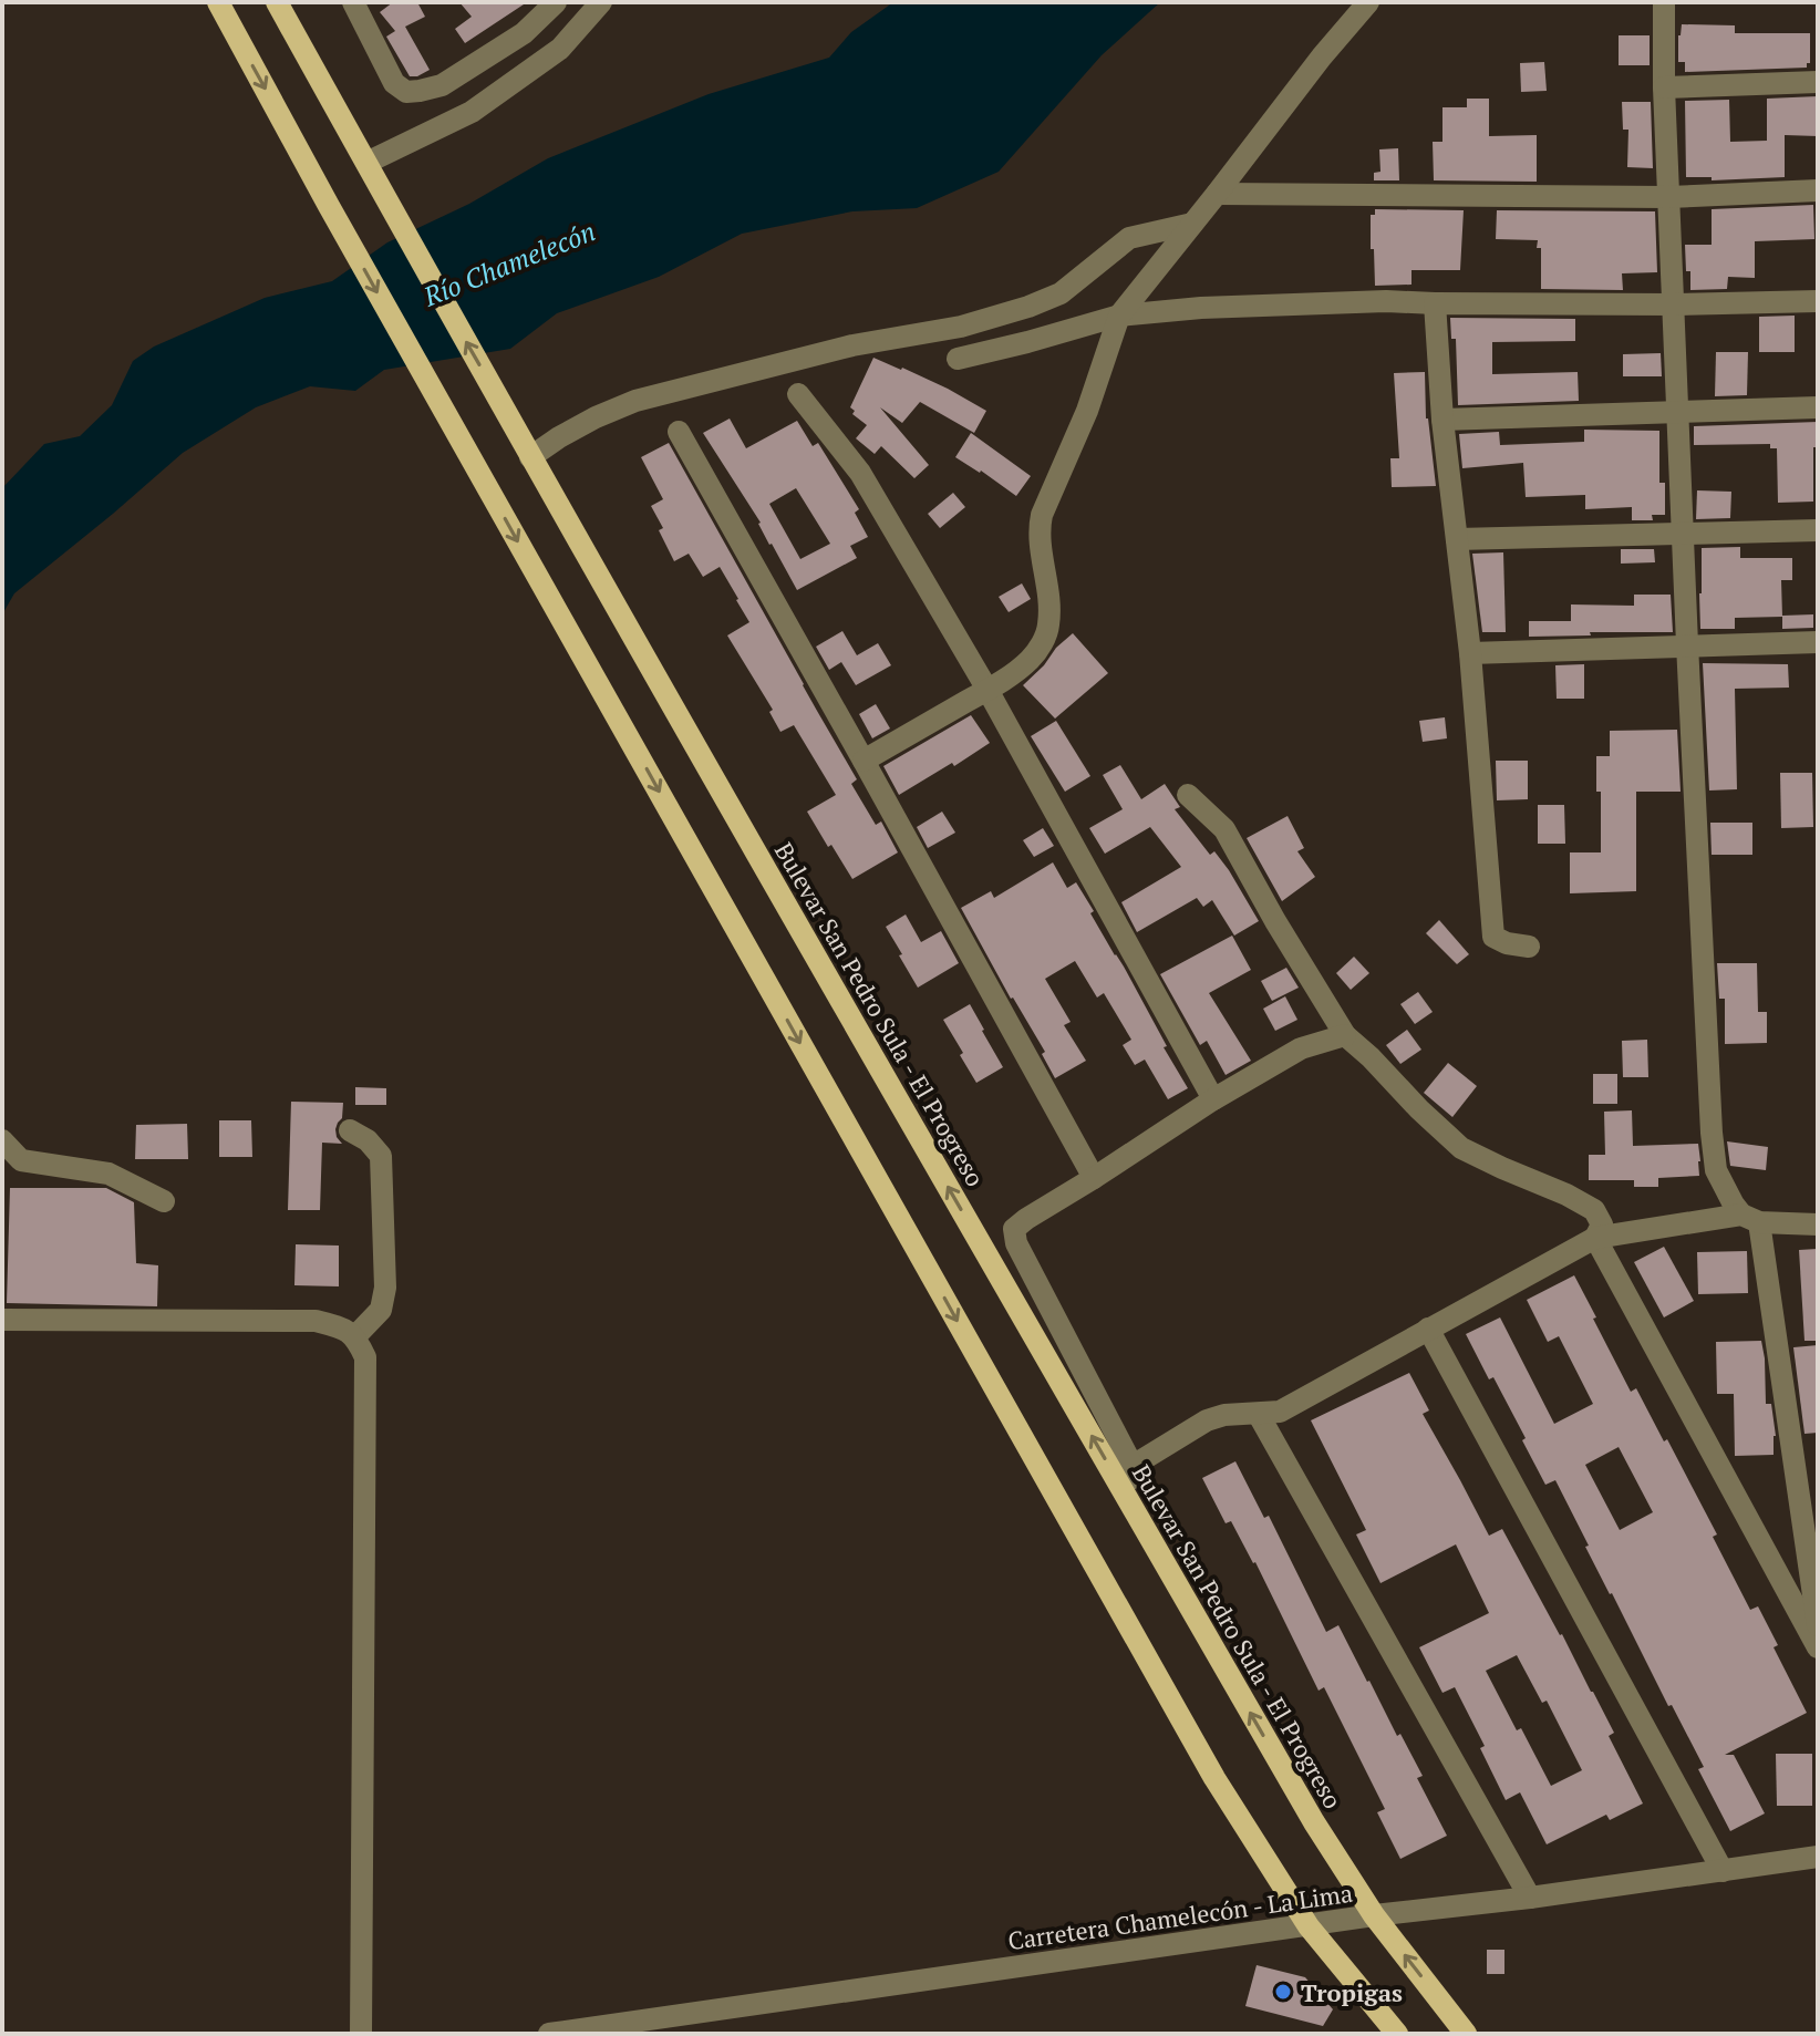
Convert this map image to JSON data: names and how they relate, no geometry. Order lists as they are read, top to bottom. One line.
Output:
{"streets":{"main road":["Bulevar San Pedro Sula - El Progreso"],"street":["Carretera Chamelecón - La Lima"]},"crossings":[["Bulevar San Pedro Sula - El Progreso","Carretera Chamelecón - La Lima"]],"water":["Río Chamelecón"],"places":["Tropigas"]}
